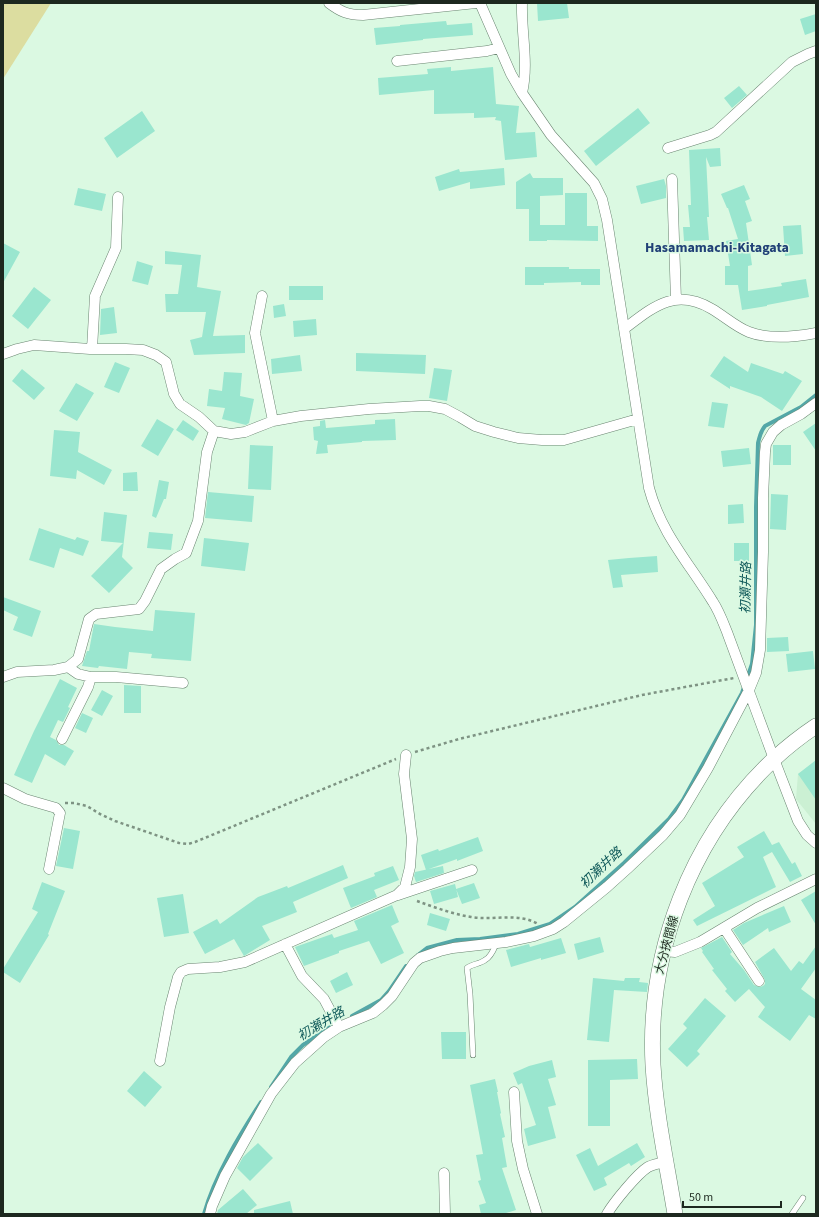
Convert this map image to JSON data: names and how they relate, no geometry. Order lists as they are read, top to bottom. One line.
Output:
{"streets":{"main road":["大分挾間線"]},"districts":["Hasamamachi-Kitagata"],"water":["初瀬井路"],"scale_bar":"50 m"}
